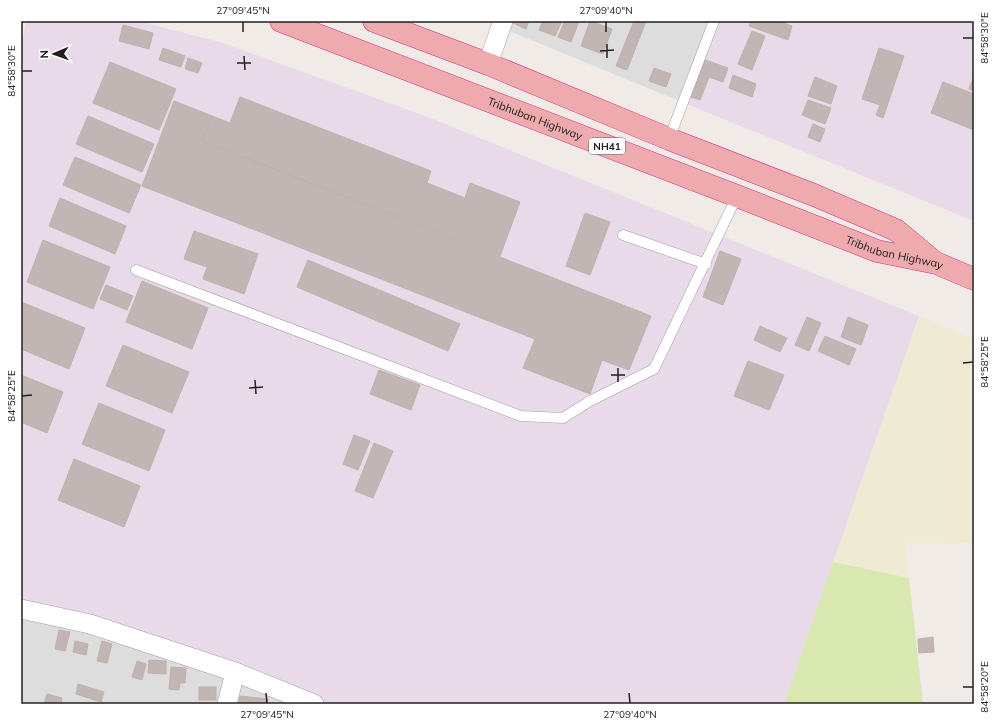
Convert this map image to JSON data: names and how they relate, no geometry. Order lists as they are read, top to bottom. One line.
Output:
{"streets":{"highway":["Tribhuban Highway","NH41"]},"crossings":[["Tribhuban Highway","NH41"]],"north":"left","coordinates":["27°09'45\"N","27°09'40\"N","84°58'30\"E","84°58'25\"E","84°58'20\"E"]}
